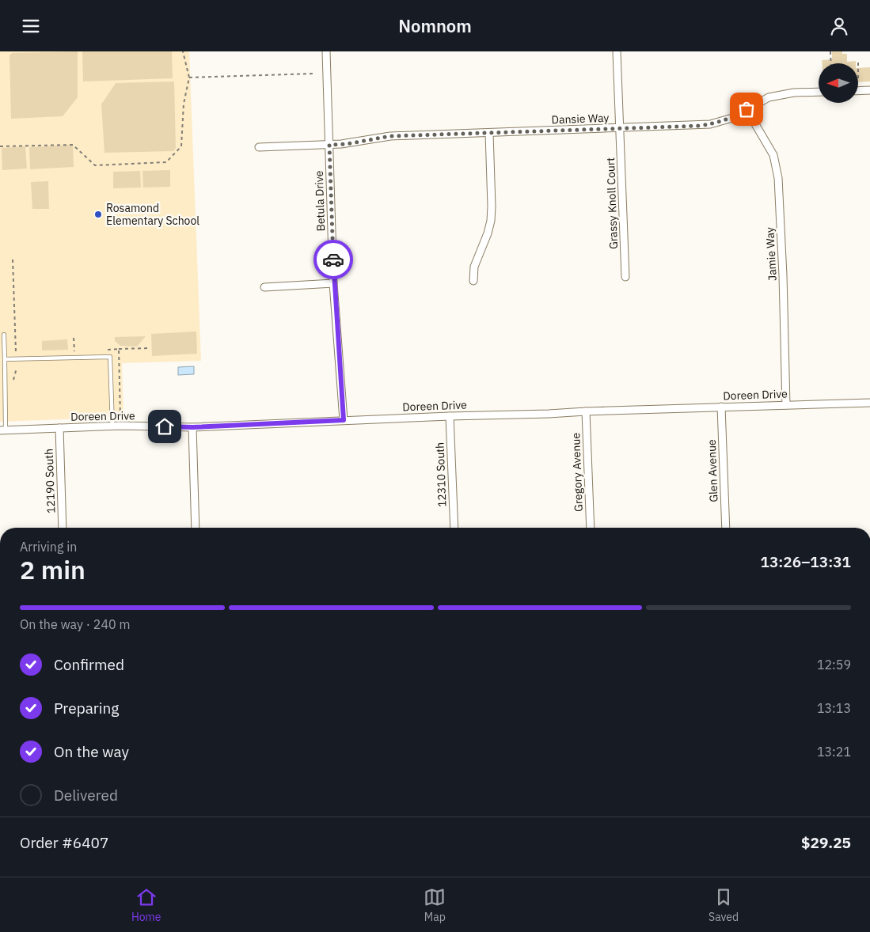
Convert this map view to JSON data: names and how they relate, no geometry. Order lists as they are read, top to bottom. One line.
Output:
{"streets":{"street":["Dansie Way","Betula Drive","Grassy Knoll Court","Jamie Way","Doreen Drive","Glen Avenue","Gregory Avenue","12310 South","12190 South"]},"crossings":[["Dansie Way","Betula Drive"],["Dansie Way","Grassy Knoll Court"],["Dansie Way","Jamie Way"],["Betula Drive","Doreen Drive"],["Jamie Way","Doreen Drive"],["Doreen Drive","Glen Avenue"],["Doreen Drive","Gregory Avenue"],["Doreen Drive","12310 South"],["Doreen Drive","12190 South"]],"places":["Rosamond Elementary School"],"north":"left","page":{"header":"Nomnom","heading":["2 min","Arriving in","13:26–13:31"],"panel":["Order #6407","$29.25"],"bar":"On the way · 240 m","list":[["Confirmed","12:59"],["Preparing","13:13"],["On the way","13:21"],"Delivered"],"tabs":["Home","Map","Saved"]}}
